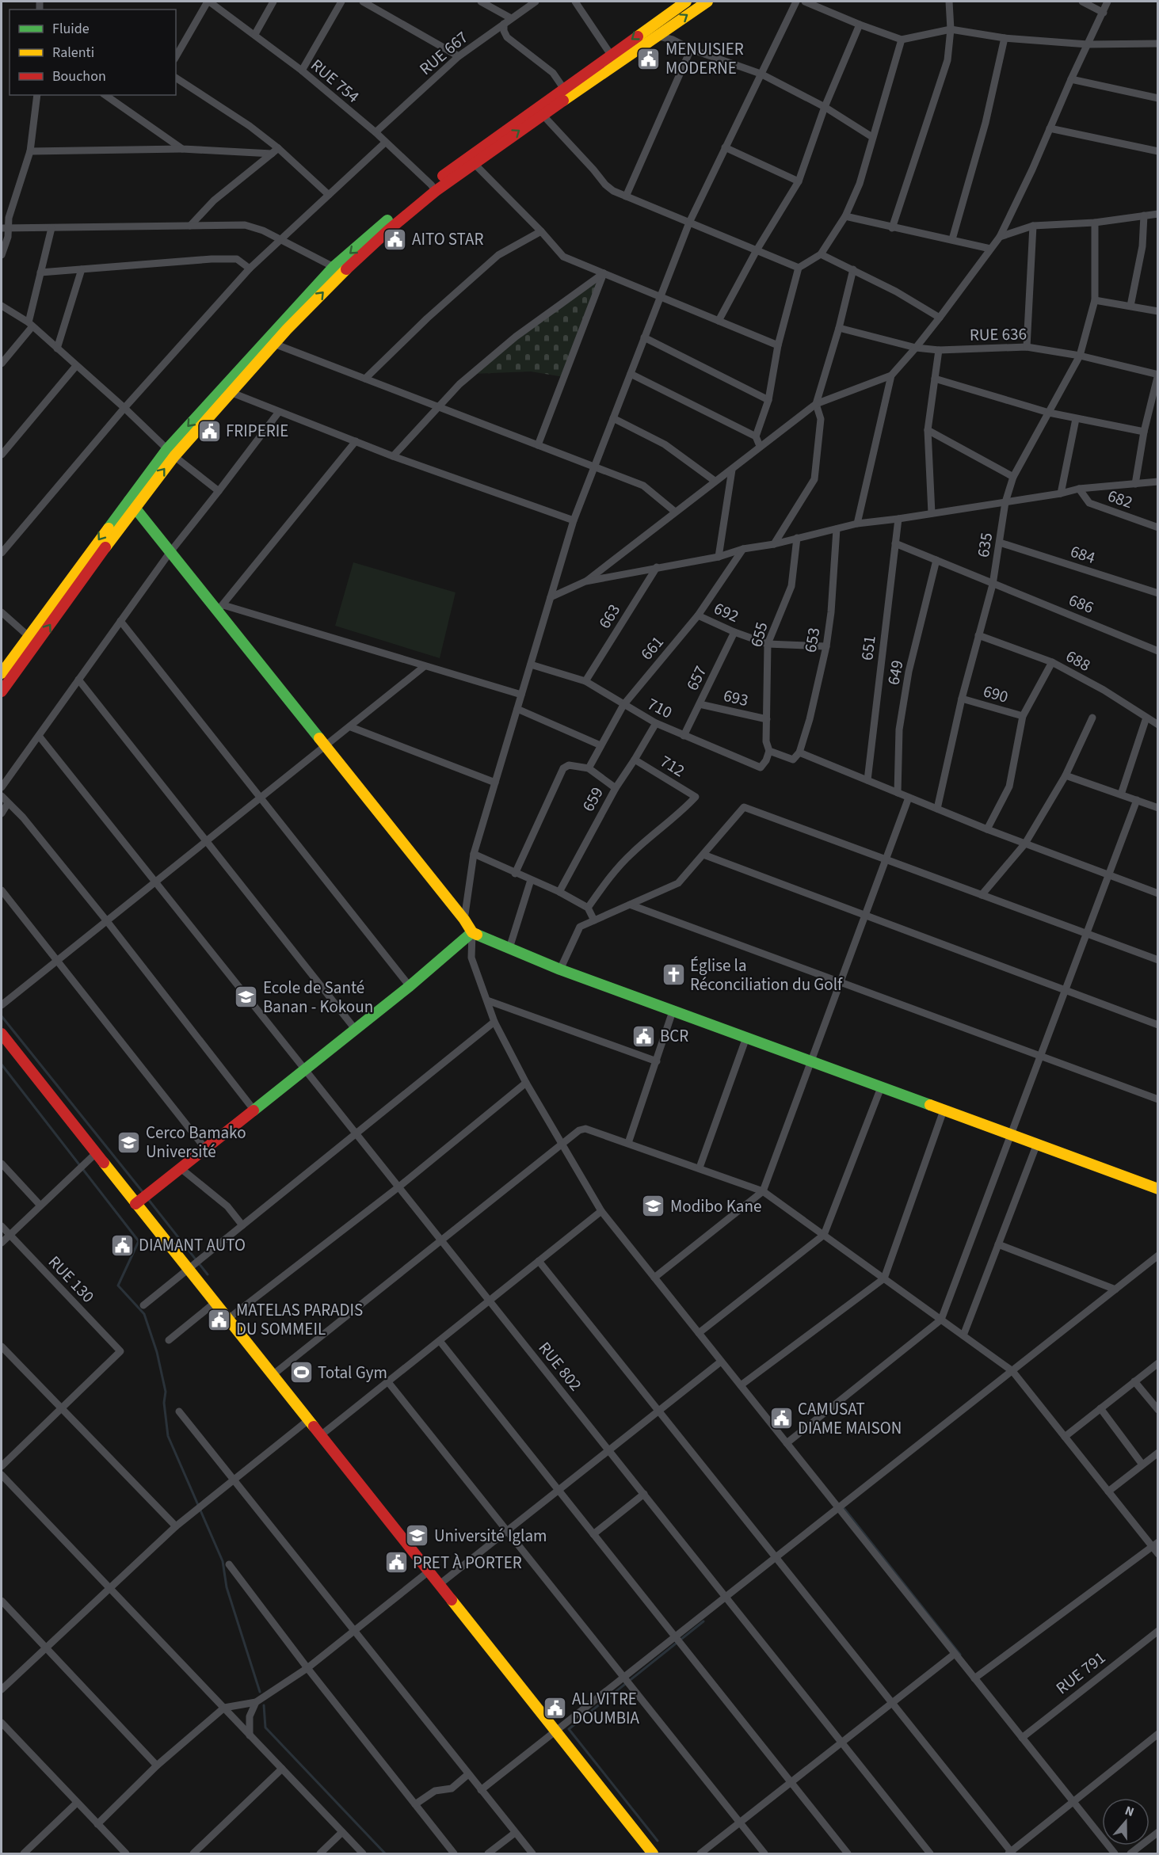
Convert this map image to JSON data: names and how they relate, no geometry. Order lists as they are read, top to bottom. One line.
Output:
{"streets":{"street":["RUE 667","RUE 754","RUE 636","682","635","684","686","692","663","655","653","661","651","688","649","657","690","693","710","712","659","RUE 130","RUE 802","RUE 791"]},"crossings":[["RUE 667","RUE 754"],["RUE 636","635"],["635","684"],["635","686"],["635","688"],["635","690"],["686","651"],["686","649"],["692","655"],["692","653"],["692","661"],["692","657"],["663","710"],["655","693"],["655","710"],["661","710"],["657","693"],["657","710"],["710","659"],["712","659"]],"places":{"public building":["MENUISIER MODERNE","AITO STAR","FRIPERIE","BCR","DIAMANT AUTO","MATELAS PARADIS DU SOMMEIL","CAMUSAT DIAME MAISON","PRET À PORTER","ALI VITRE DOUMBIA"],"church":["Église la Réconciliation du Golf"],"school or university":["Ecole de Santé Banan - Kokoun","Cerco Bamako Université","Modibo Kane","Université Iglam"],"sports":["Total Gym"]},"legend":["Fluide","Ralenti","Bouchon"],"north":"top"}
